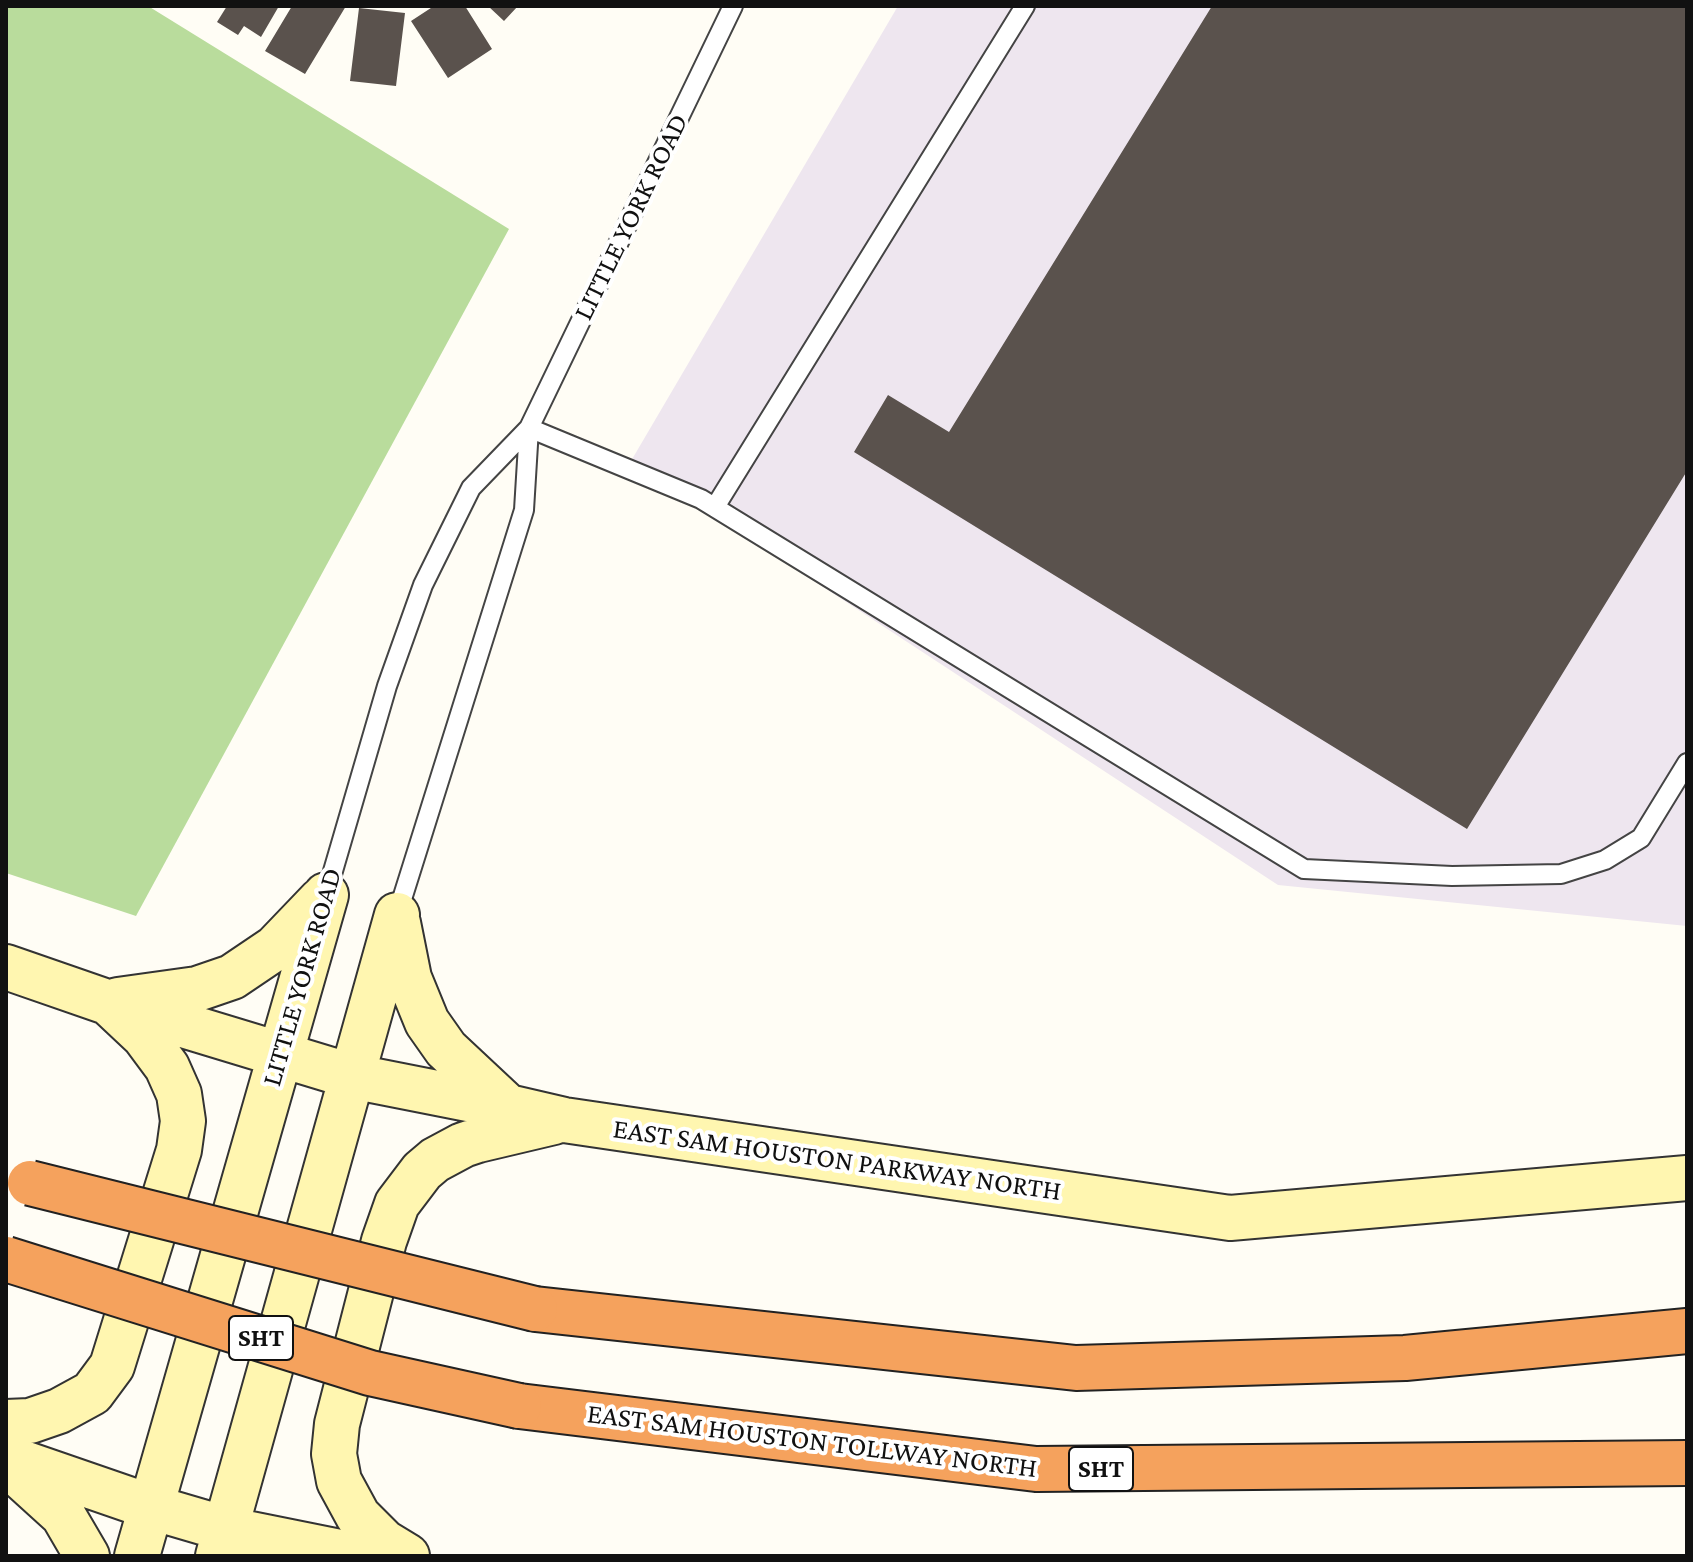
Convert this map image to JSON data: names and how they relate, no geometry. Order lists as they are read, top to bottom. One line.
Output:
{"streets":{"highway":["SHT","EAST SAM HOUSTON TOLLWAY NORTH"],"main road":["LITTLE YORK ROAD","EAST SAM HOUSTON PARKWAY NORTH"]},"crossings":[["LITTLE YORK ROAD","EAST SAM HOUSTON PARKWAY NORTH"]]}
